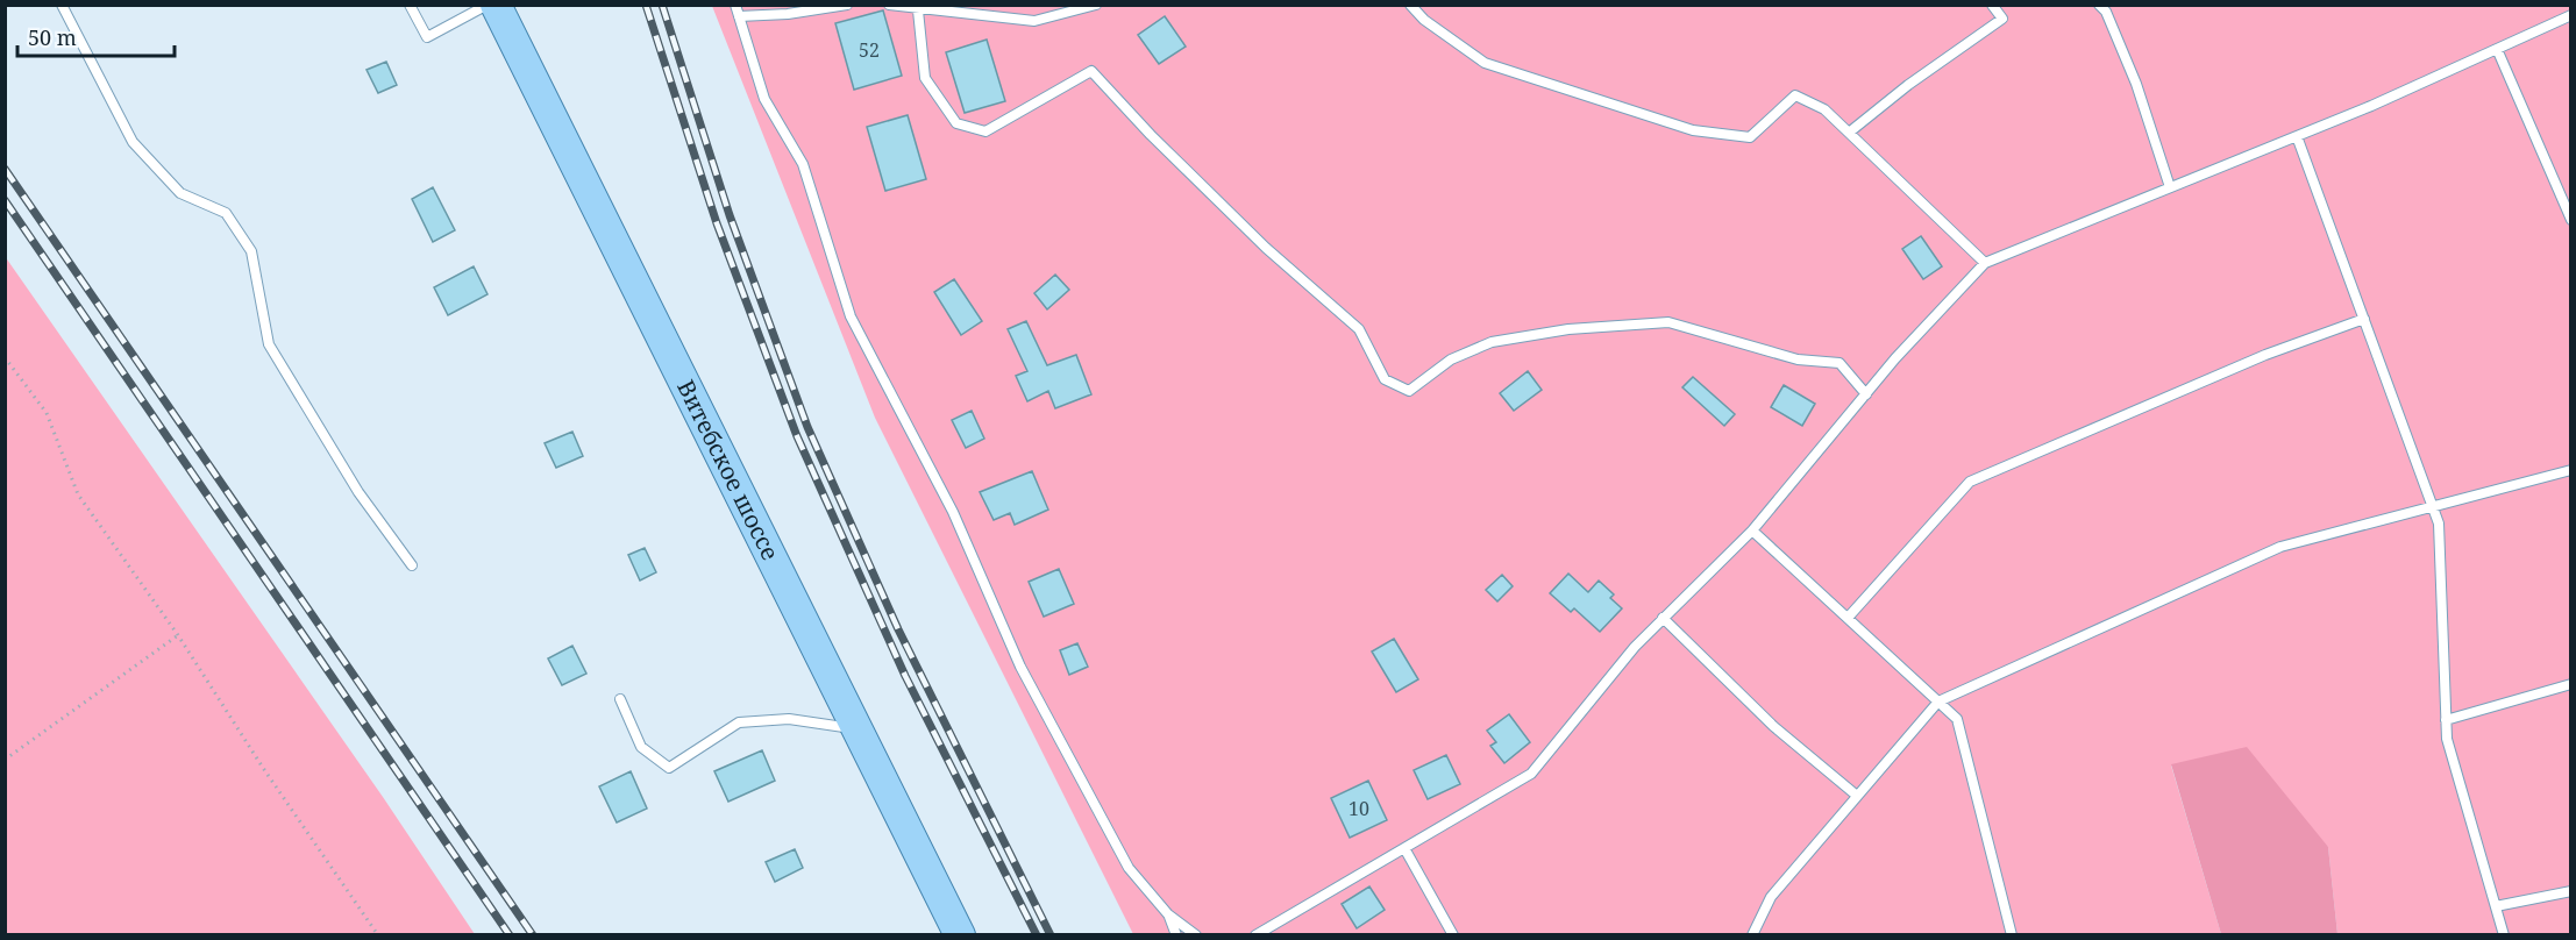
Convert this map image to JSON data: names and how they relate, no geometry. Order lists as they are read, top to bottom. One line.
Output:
{"streets":{"main road":["Витебское шоссе"]},"house_numbers":["52","10"],"scale_bar":"50 m"}
